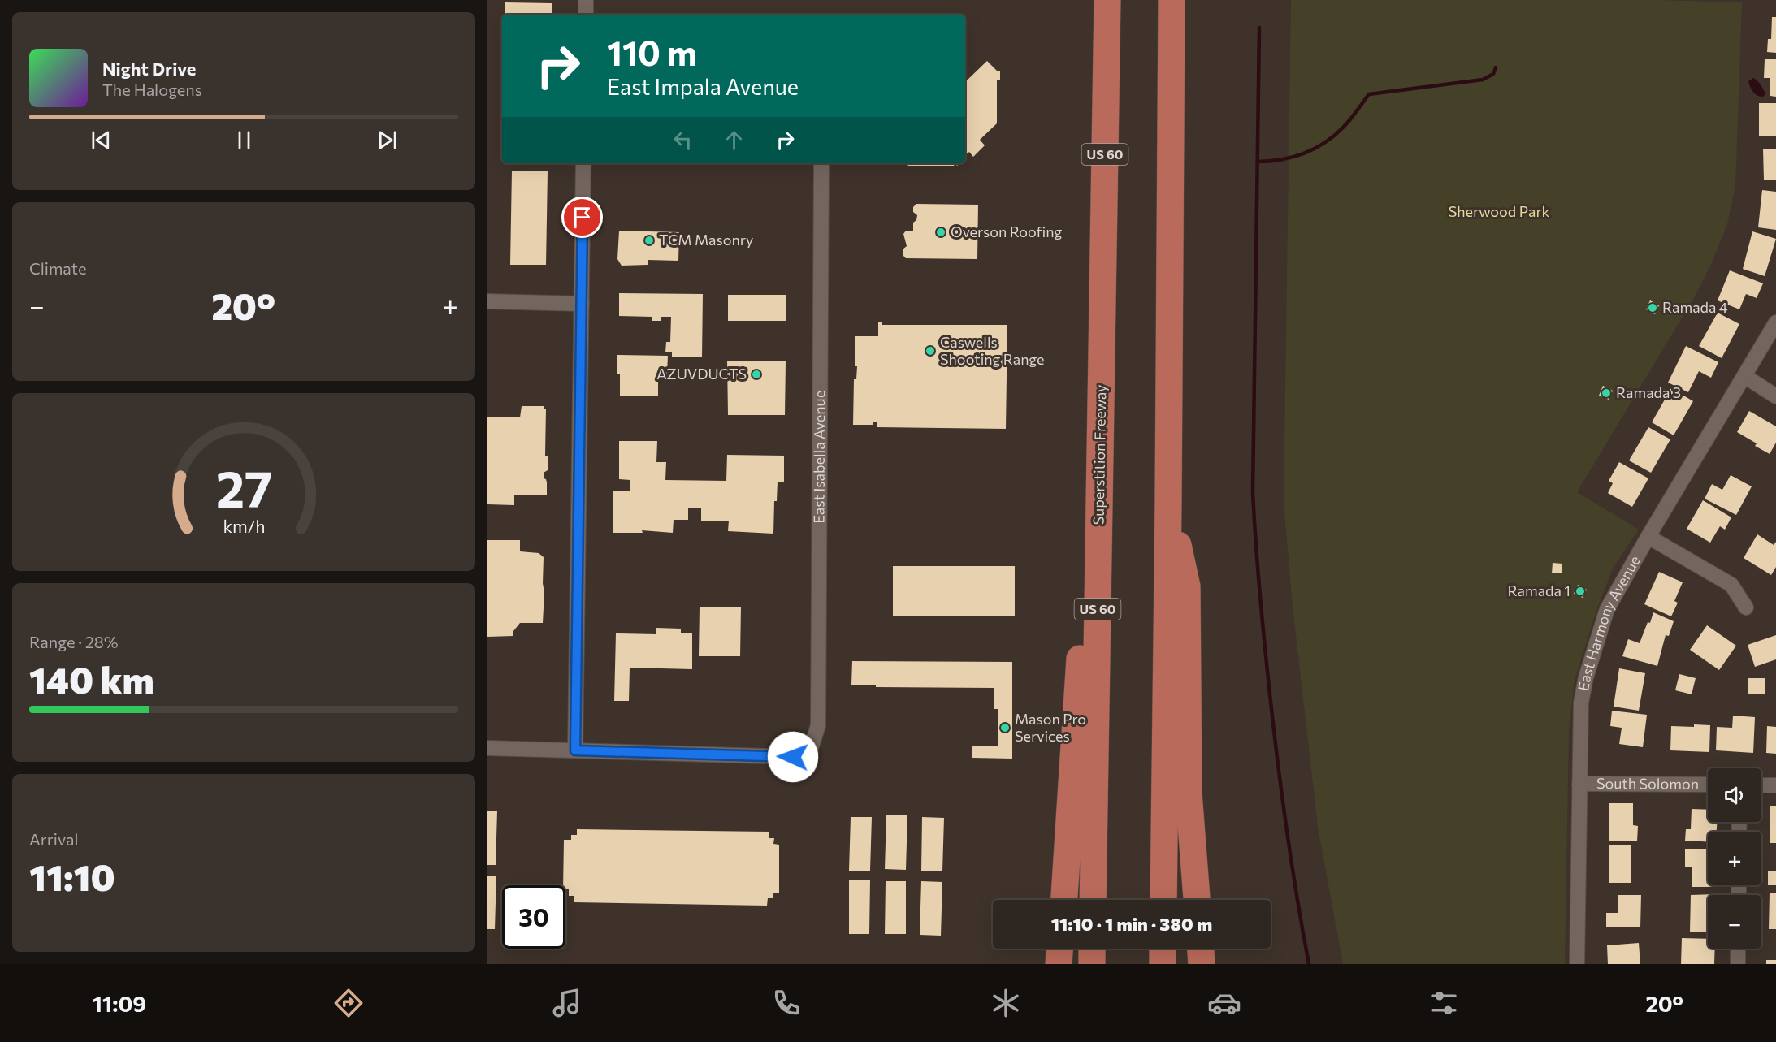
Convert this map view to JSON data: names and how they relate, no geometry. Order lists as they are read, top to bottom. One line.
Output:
{"streets":{"highway":["US 60","Superstition Freeway"],"street":["East Isabella Avenue","East Harmony Avenue","South Solomon"]},"crossings":[["East Harmony Avenue","South Solomon"]],"parks":["Sherwood Park"],"places":["Overson Roofing","TCM Masonry","Ramada 4","Caswells Shooting Range","AZUVDUCTS","Ramada 3","Ramada 1","Mason Pro Services"],"page":{"turn":["110 m","East Impala Avenue"],"song":["Night Drive","The Halogens"],"tile":["Climate",["Range · 28%","140 km"],["Arrival","11:10"]],"heat":["−","20°","+"],"map_buttons":["+","−"],"limit":"30","trip":"11:10 · 1 min · 380 m","tabs":["11:09","20°"],"gauge":["27","km/h"]}}
